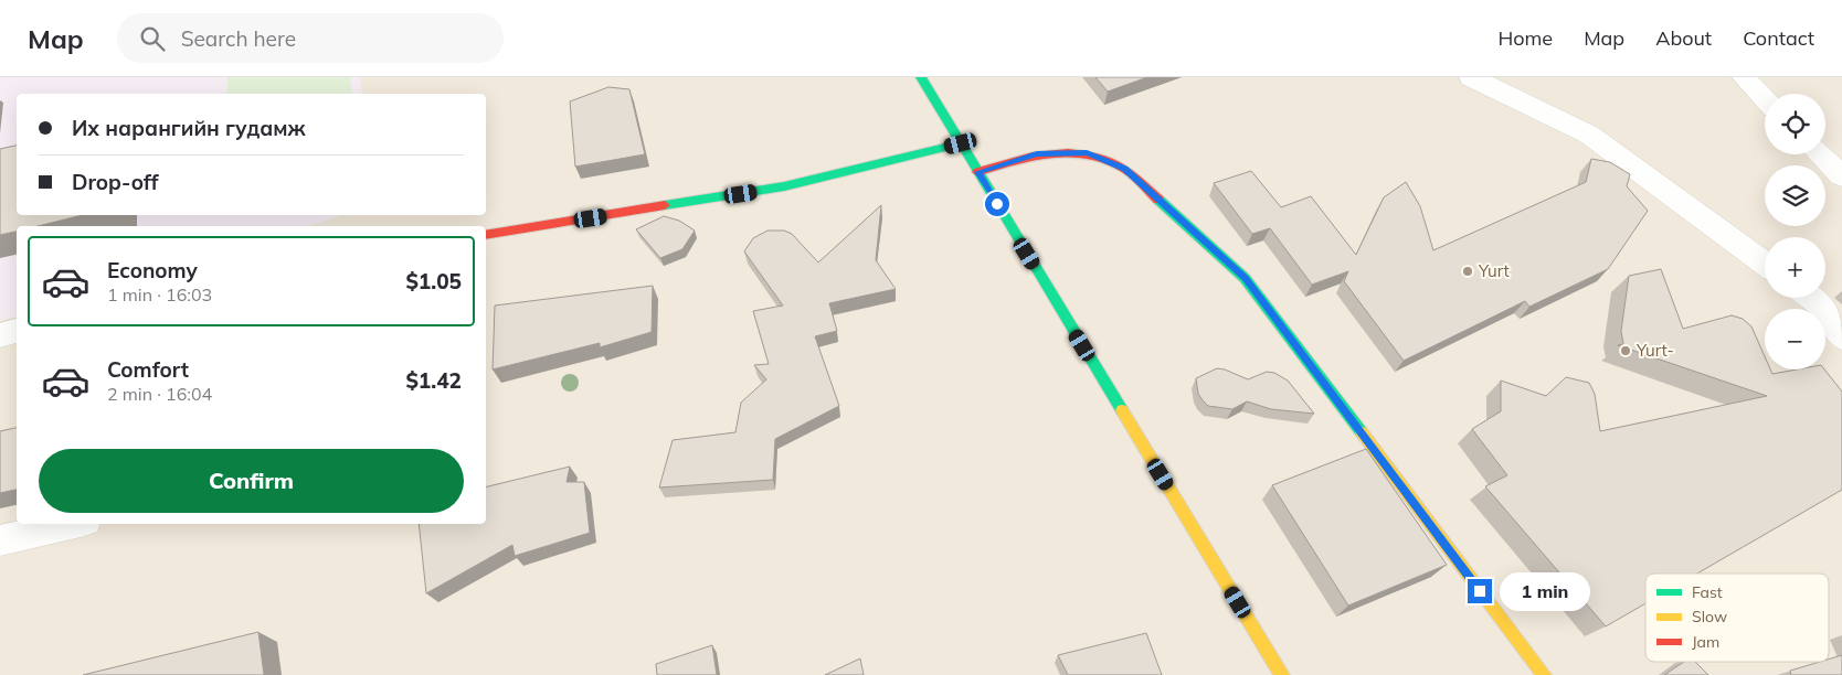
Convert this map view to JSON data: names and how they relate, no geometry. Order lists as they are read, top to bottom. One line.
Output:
{"places":["Yurt","Yurt-"],"legend":["Fast","Slow","Jam"],"page":{"header":"Map","search":"Search here","nav":["Home","Map","About","Contact"],"map_buttons":["+","−"],"banner":["Их нарангийн гудамж","Drop-off"],"list":[{"name":"Economy","note":"1 min · 16:03","value":"$1.05"},{"name":"Comfort","note":"2 min · 16:04","value":"$1.42"}],"buttons":"Confirm","bubble":"1 min"}}
